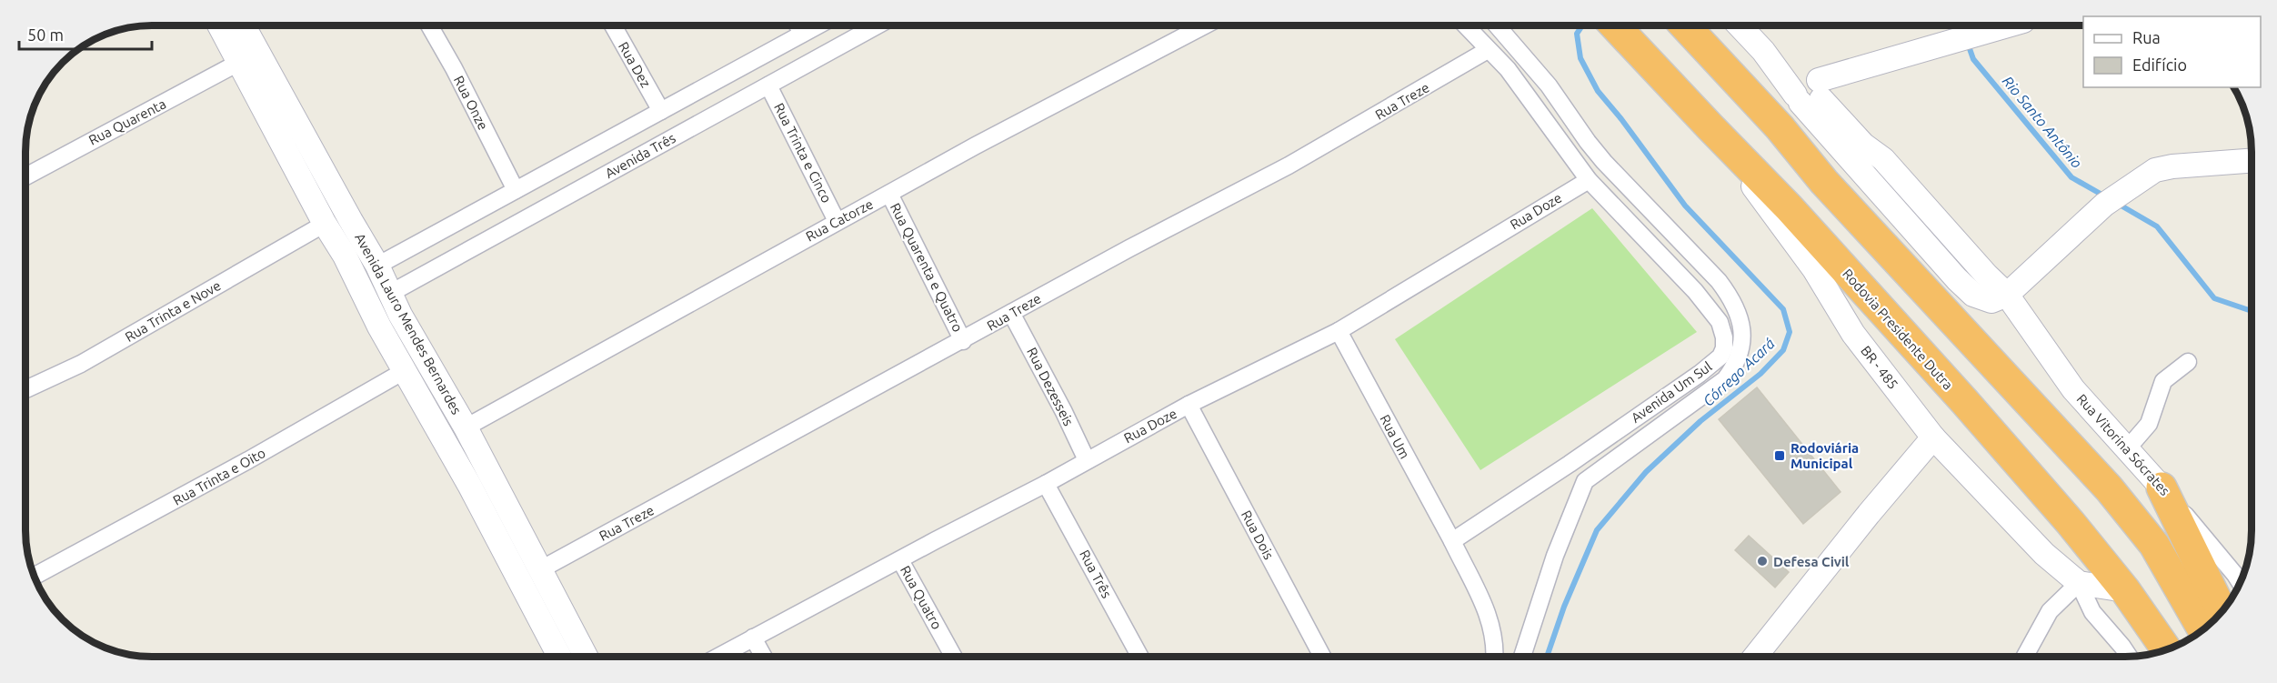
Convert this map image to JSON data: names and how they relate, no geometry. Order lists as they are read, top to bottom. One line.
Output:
{"streets":{"highway":["Rodovia Presidente Dutra"],"street":["Rua Dez","Rua Treze","Rua Onze","Rua Quarenta","Rua Trinta e Cinco","Avenida Três","Rua Doze","Rua Catorze","Rua Quarenta e Quatro","Rua Trinta e Nove","Avenida Lauro Mendes Bernardes","BR - 485","Rua Dezesseis","Avenida Um Sul","Rua Um","Rua Vitorina Sócrates","Rua Trinta e Oito","Rua Dois","Rua Três","Rua Quatro"]},"crossings":[["Rua Treze","Rua Quarenta e Quatro"],["Rua Treze","Avenida Lauro Mendes Bernardes"],["Rua Treze","Rua Dezesseis"],["Rua Treze","Avenida Um Sul"],["Rua Quarenta","Avenida Lauro Mendes Bernardes"],["Rua Trinta e Cinco","Avenida Três"],["Rua Trinta e Cinco","Rua Catorze"],["Avenida Três","Avenida Lauro Mendes Bernardes"],["Rua Doze","Rua Dezesseis"],["Rua Doze","Avenida Um Sul"],["Rua Doze","Rua Um"],["Rua Doze","Rua Dois"],["Rua Doze","Rua Três"],["Rua Doze","Rua Quatro"],["Rua Catorze","Rua Quarenta e Quatro"],["Rua Catorze","Avenida Lauro Mendes Bernardes"],["Rua Trinta e Nove","Avenida Lauro Mendes Bernardes"],["Avenida Lauro Mendes Bernardes","Rua Trinta e Oito"],["Rodovia Presidente Dutra","BR - 485"],["Avenida Um Sul","Rua Um"]],"water":["Rio Santo Antônio","Córrego Acará"],"places":{"transit":["Rodoviária Municipal"],"other":["Defesa Civil"]},"legend":["Rua","Edifício"],"scale_bar":"50 m"}
